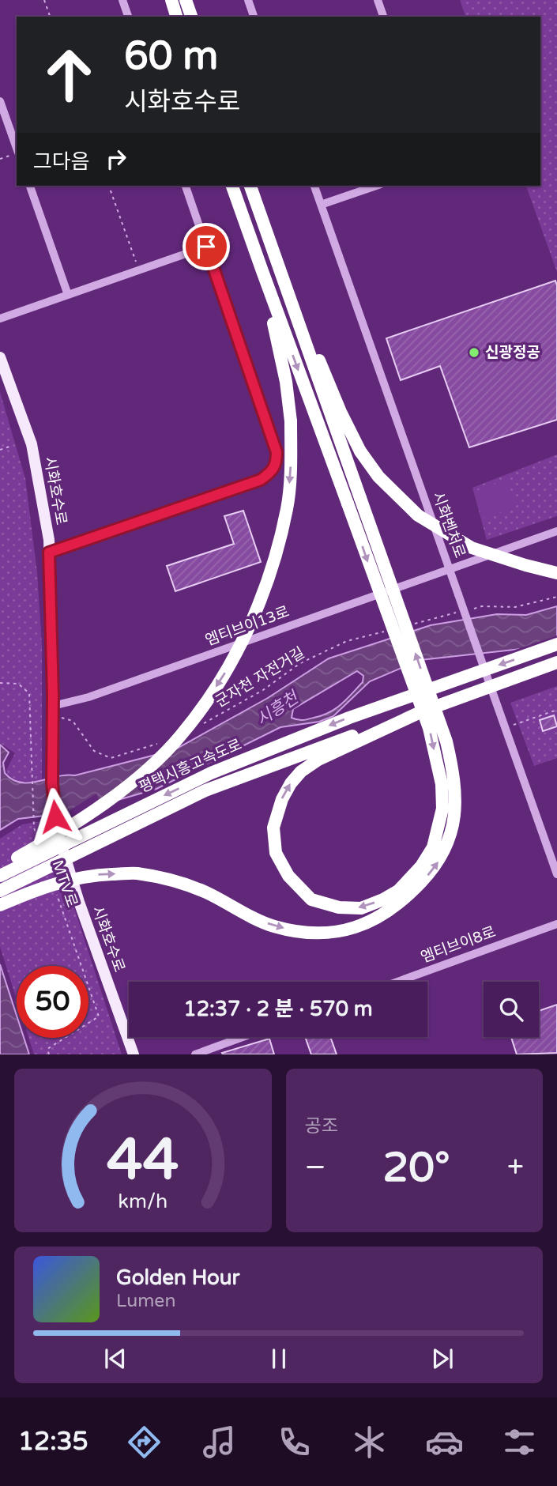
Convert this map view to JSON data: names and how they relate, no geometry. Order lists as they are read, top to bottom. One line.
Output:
{"streets":{"highway":["평택시흥고속도로"],"main road":["시화호수로"],"street":["시화벤처로","엠티브이13로","엠티브이8로"],"path":["군자천 자전거길","MTV로"]},"crossings":[["시화호수로","엠티브이13로"],["시화벤처로","엠티브이13로"]],"water":["시흥천"],"places":["신광정공"],"page":{"turn":["60 m","시화호수로"],"then":"그다음","limit":"50","trip":"12:37 · 2 분 · 570 m","tile":"공조","heat":["−","20°","+"],"song":["Golden Hour","Lumen"],"tabs":"12:35","gauge":["44","km/h"]}}
